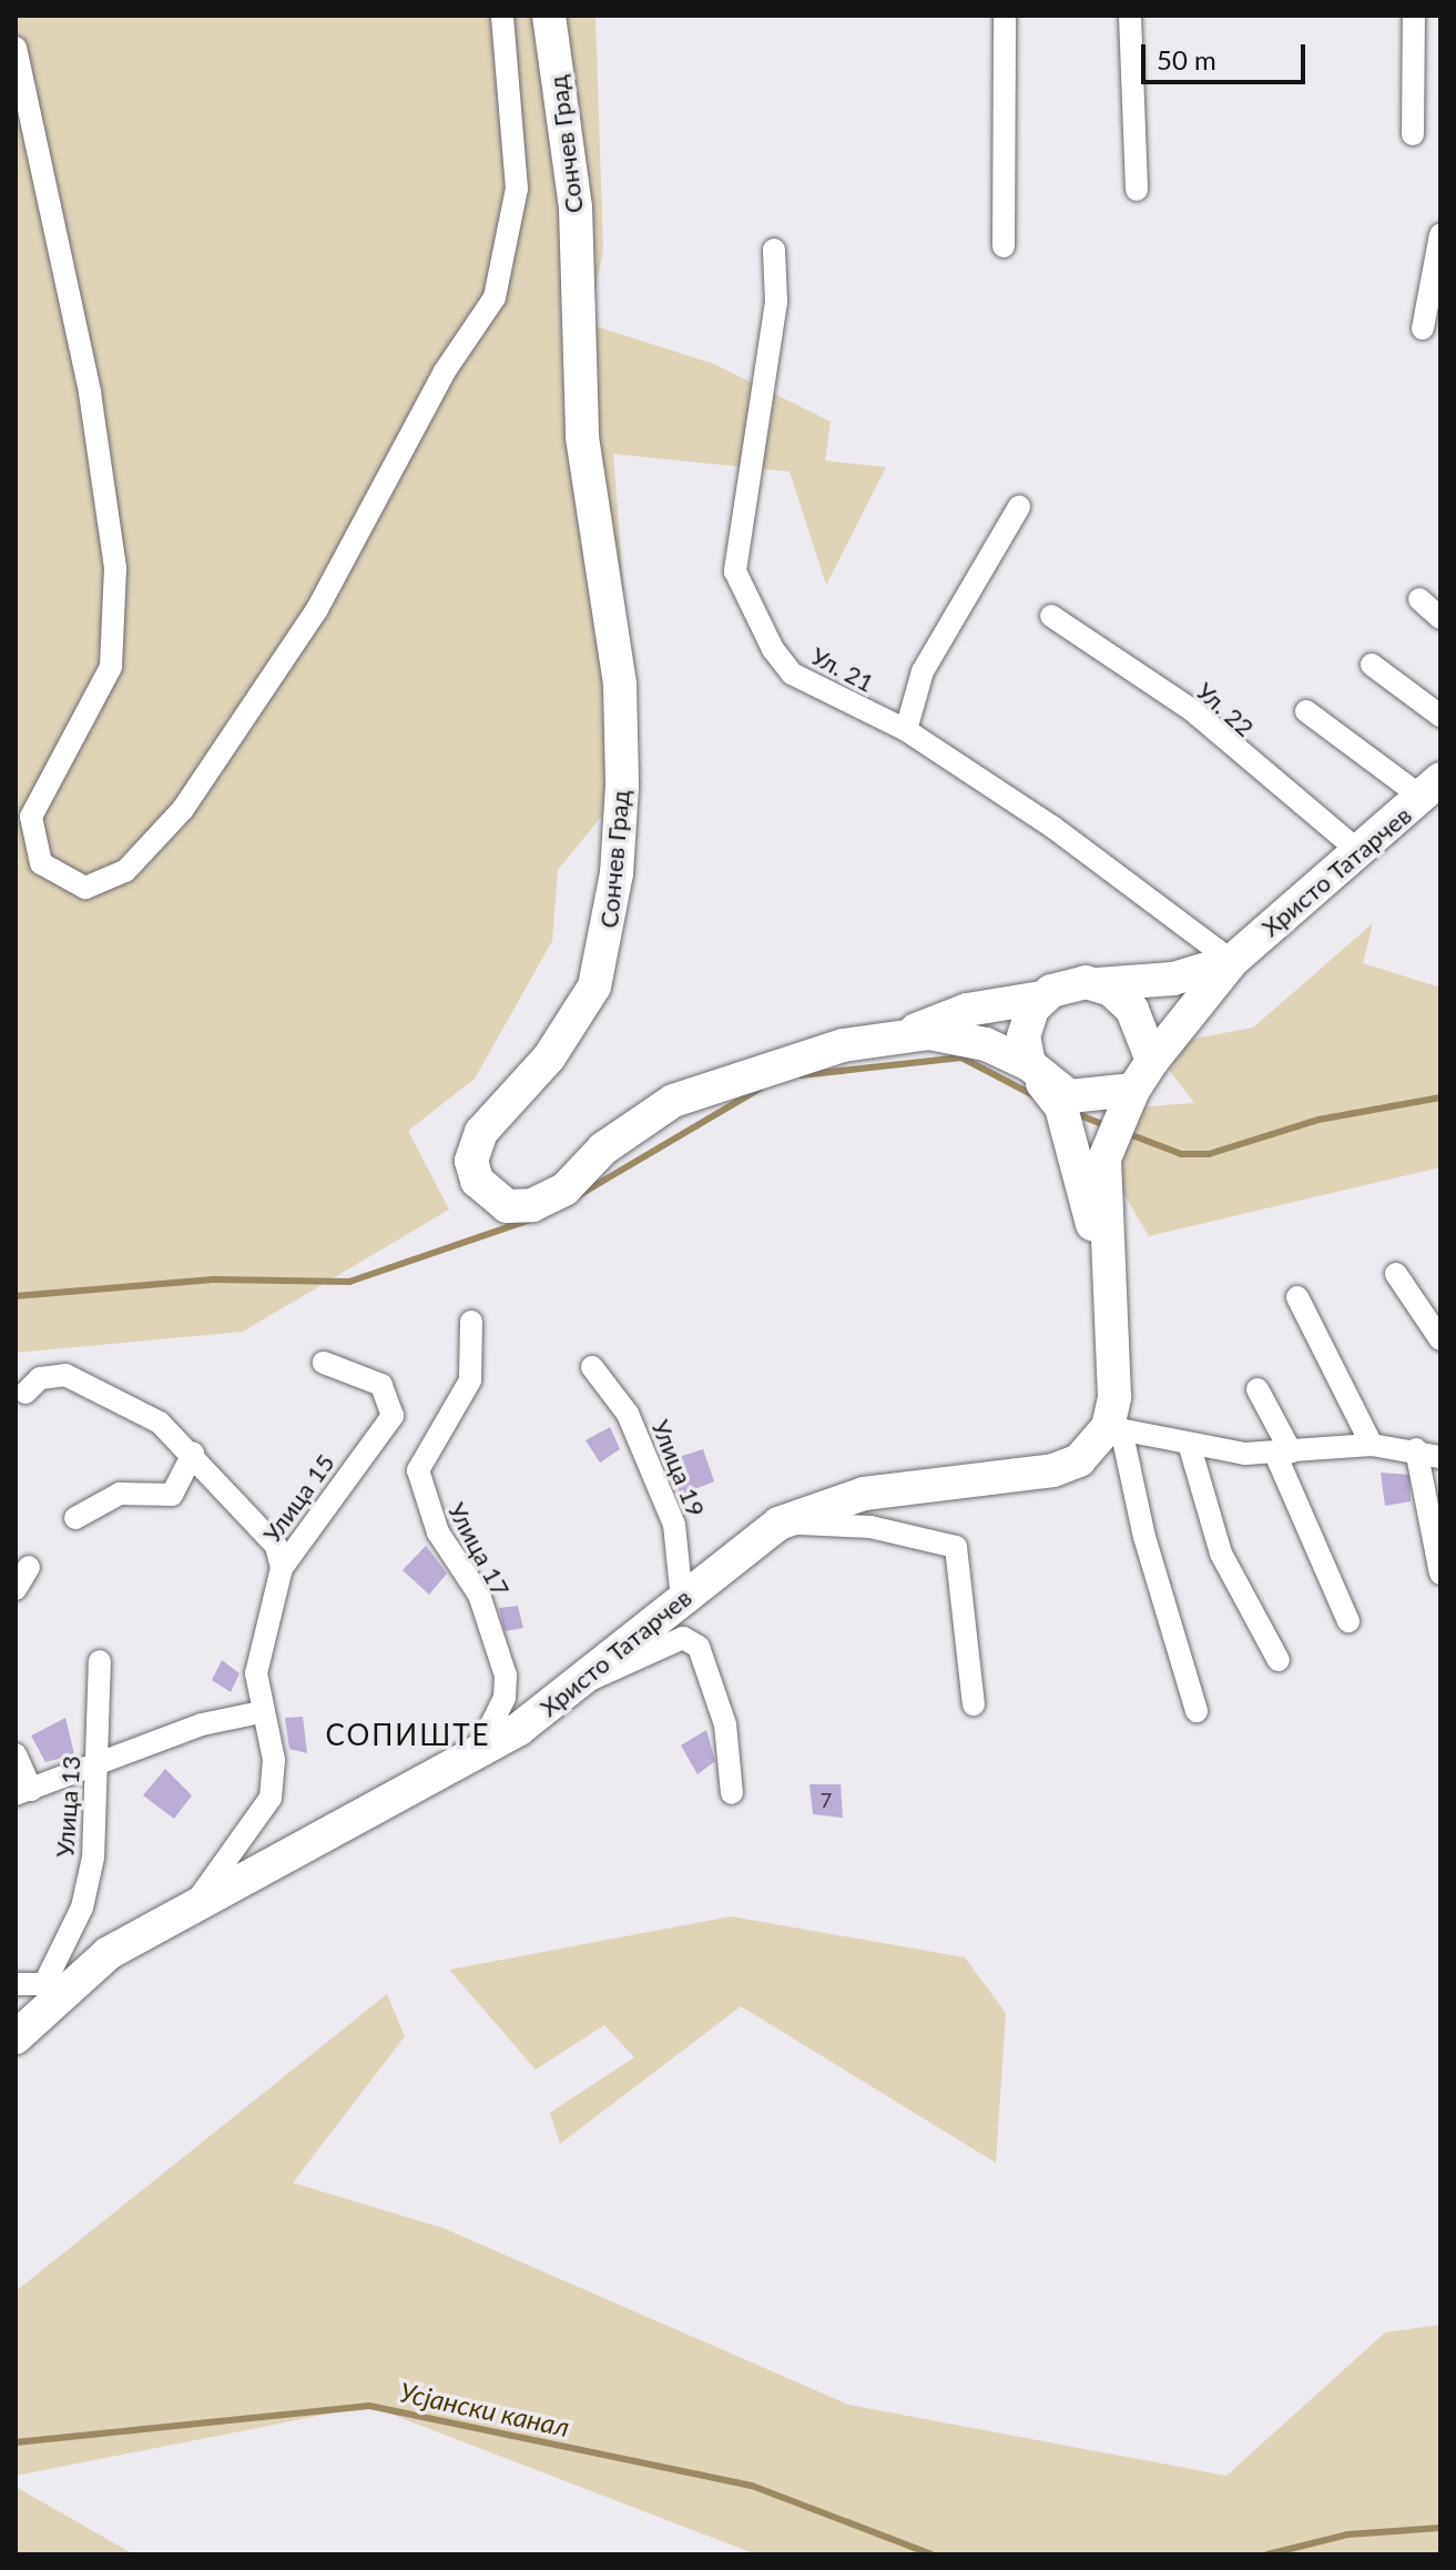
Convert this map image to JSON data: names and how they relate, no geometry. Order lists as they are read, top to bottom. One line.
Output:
{"streets":{"main road":["Сончев Град","Христо Татарчев"],"street":["Ул. 21","Ул. 22","Улица 19","Улица 15","Улица 17","Улица 13"]},"crossings":[["Ул. 21","Христо Татарчев"],["Ул. 22","Христо Татарчев"],["Христо Татарчев","Улица 19"],["Христо Татарчев","Улица 15"],["Христо Татарчев","Улица 17"],["Христо Татарчев","Улица 13"]],"districts":["СОПИШТЕ"],"water":["Усјански канал"],"house_numbers":["7"],"scale_bar":"50 m"}
